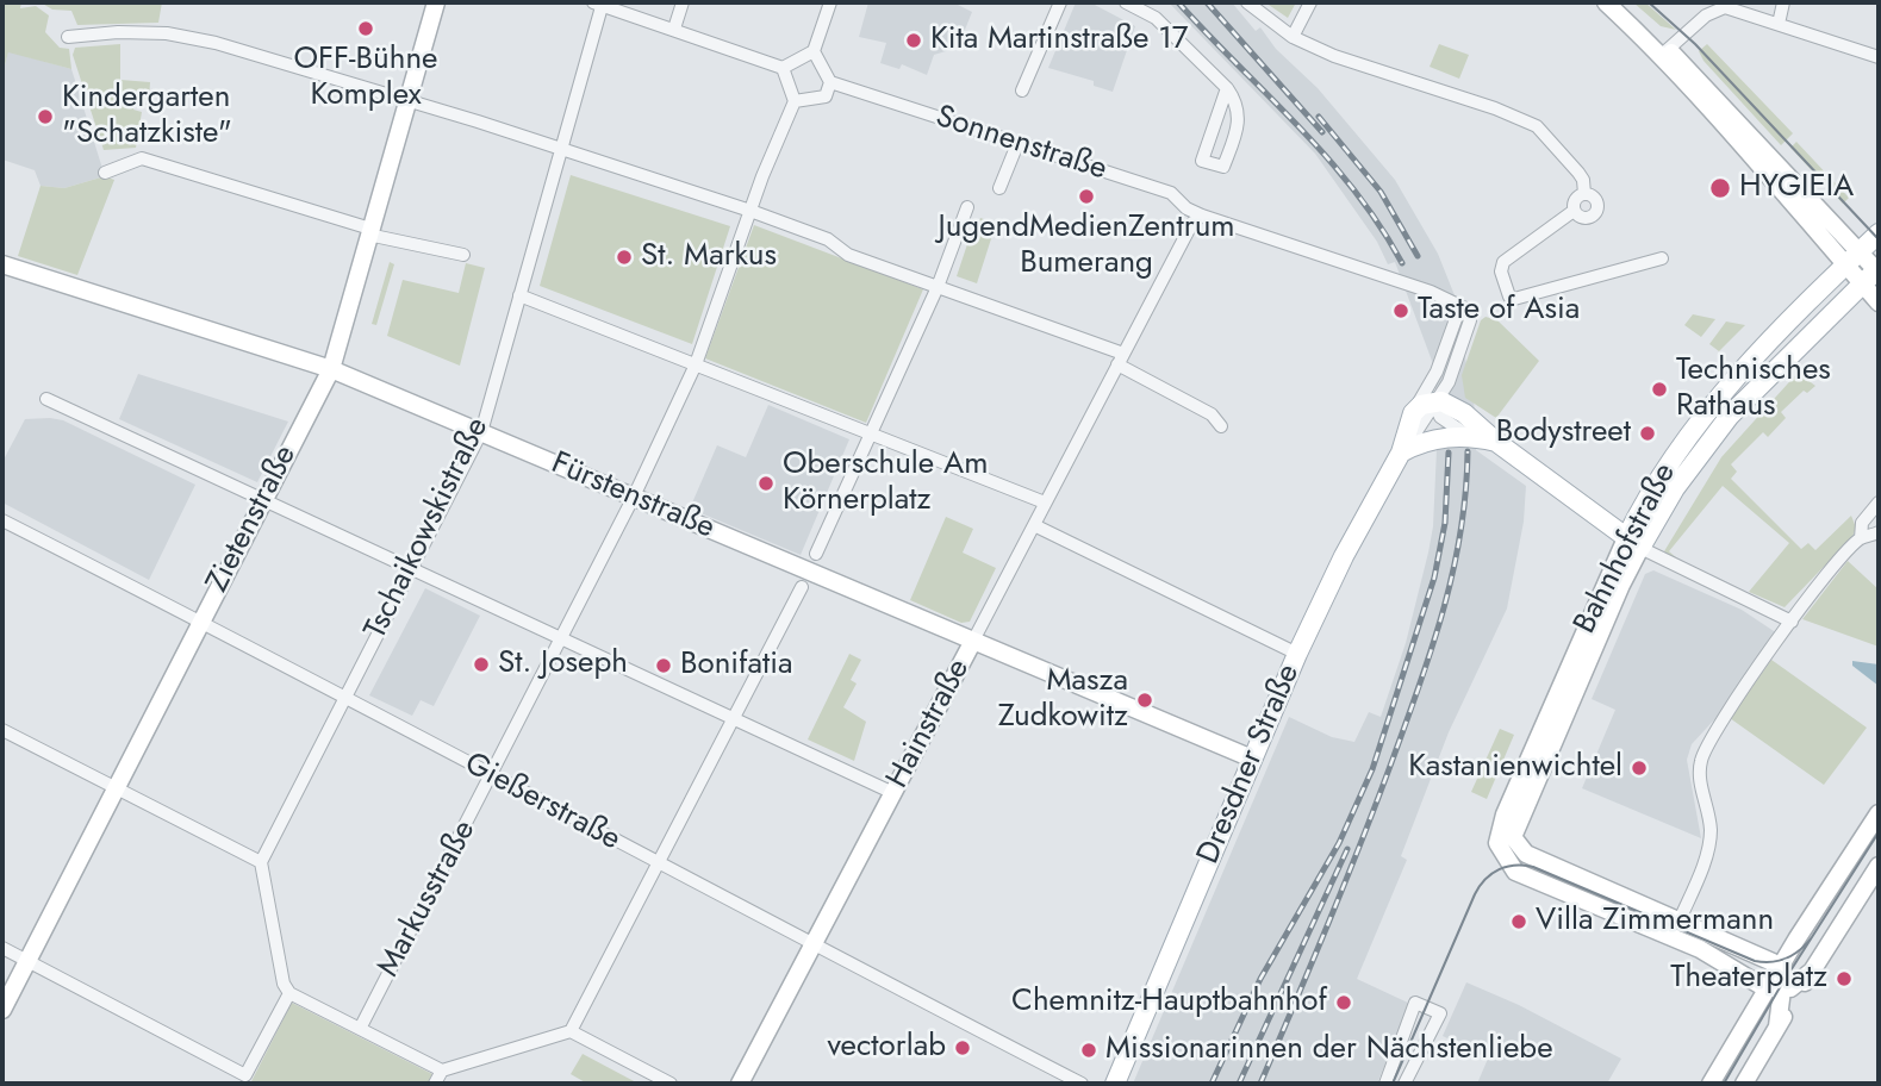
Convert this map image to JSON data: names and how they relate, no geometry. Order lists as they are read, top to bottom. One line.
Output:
{"streets":{"main road":["Bahnhofstraße","Dresdner Straße"],"street":["Sonnenstraße","Fürstenstraße","Zietenstraße","Tschaikowskistraße","Hainstraße","Gießerstraße","Markusstraße"]},"crossings":[["Sonnenstraße","Hainstraße"],["Sonnenstraße","Dresdner Straße"],["Fürstenstraße","Zietenstraße"],["Fürstenstraße","Tschaikowskistraße"],["Fürstenstraße","Hainstraße"],["Fürstenstraße","Dresdner Straße"],["Fürstenstraße","Markusstraße"],["Zietenstraße","Gießerstraße"],["Tschaikowskistraße","Gießerstraße"],["Hainstraße","Gießerstraße"],["Gießerstraße","Markusstraße"]],"places":["OFF-Bühne Komplex","Kita Martinstraße 17","Kindergarten \"Schatzkiste\"","HYGIEIA","JugendMedienZentrum Bumerang","St. Markus","Taste of Asia","Technisches Rathaus","Bodystreet","Oberschule Am Körnerplatz","St. Joseph","Bonifatia","Masza Zudkowitz","Kastanienwichtel","Villa Zimmermann","Theaterplatz","Chemnitz-Hauptbahnhof","vectorlab","Missionarinnen der Nächstenliebe"]}
